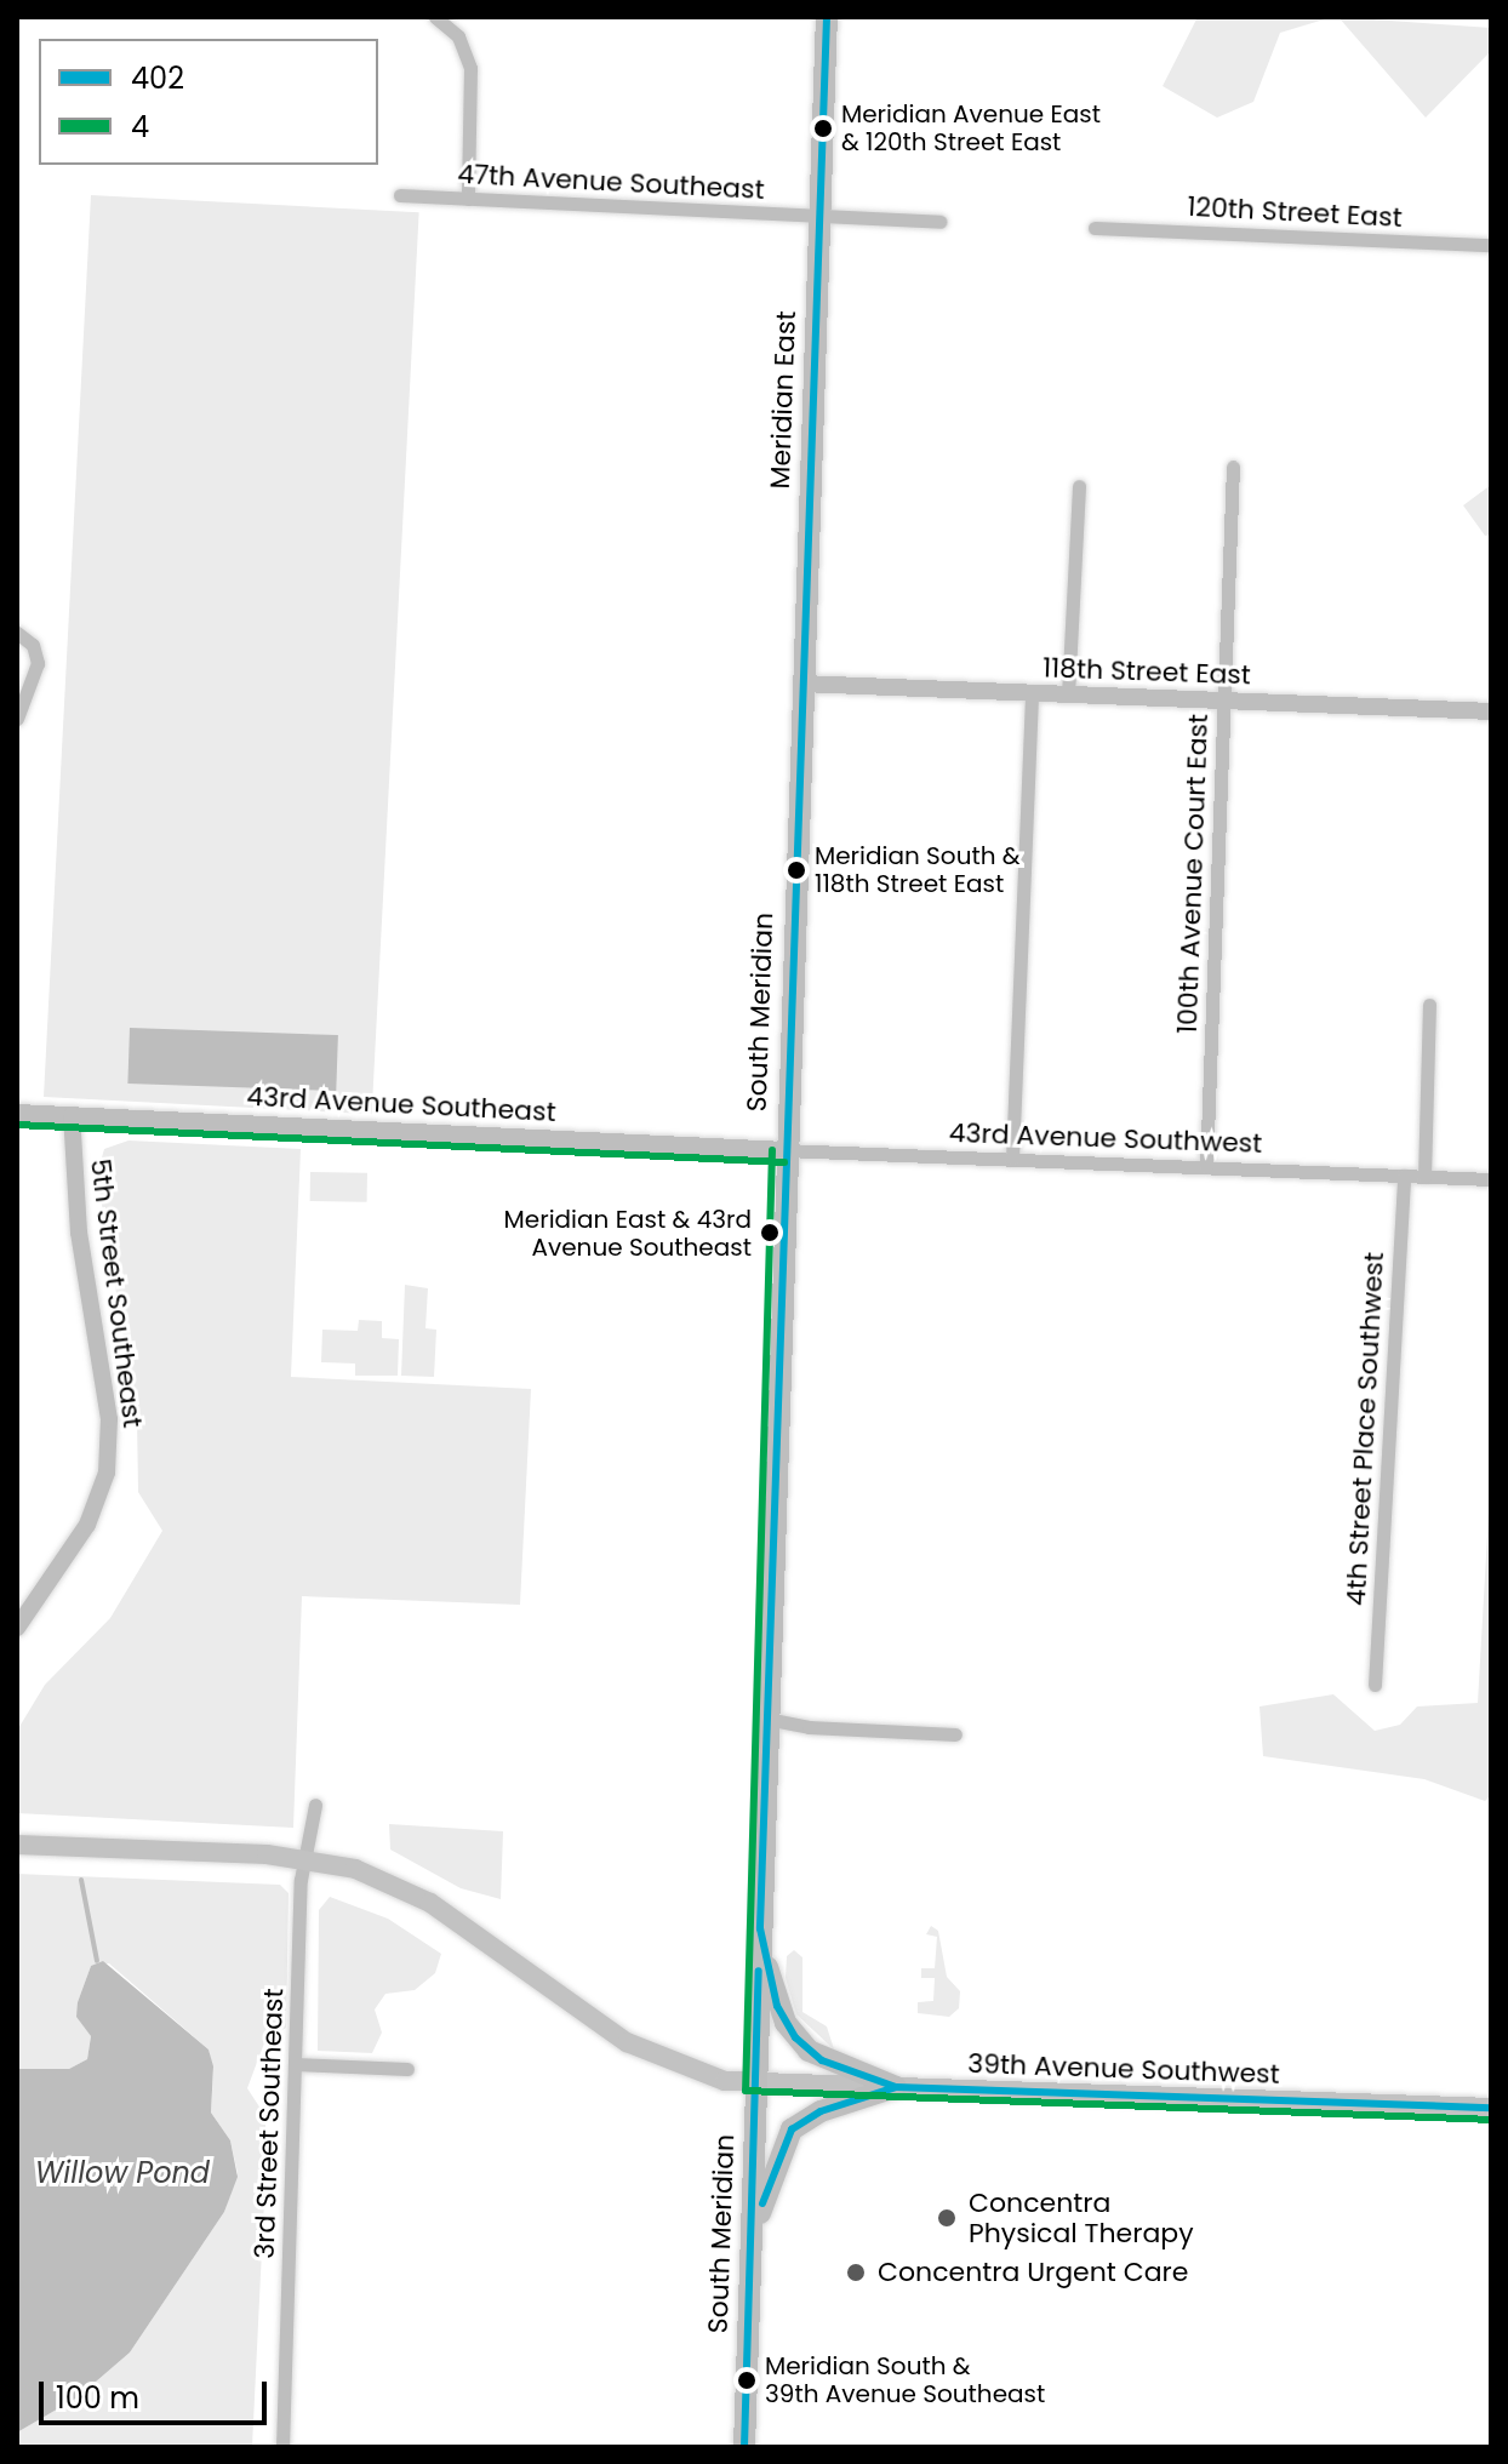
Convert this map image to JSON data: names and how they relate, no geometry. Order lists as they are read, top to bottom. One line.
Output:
{"streets":{"main road":["Meridian East","South Meridian","39th Avenue Southwest"],"street":["47th Avenue Southeast","120th Street East","118th Street East","100th Avenue Court East","43rd Avenue Southeast","43rd Avenue Southwest","5th Street Southeast","4th Street Place Southwest","3rd Street Southeast"]},"crossings":[["47th Avenue Southeast","Meridian East"],["Meridian East","118th Street East"],["Meridian East","South Meridian"],["118th Street East","100th Avenue Court East"],["118th Street East","South Meridian"],["100th Avenue Court East","43rd Avenue Southwest"],["South Meridian","43rd Avenue Southeast"],["South Meridian","43rd Avenue Southwest"],["South Meridian","39th Avenue Southwest"],["43rd Avenue Southeast","43rd Avenue Southwest"],["43rd Avenue Southeast","5th Street Southeast"],["43rd Avenue Southwest","4th Street Place Southwest"],["39th Avenue Southwest","3rd Street Southeast"]],"water":["Willow Pond"],"places":["Meridian Avenue East & 120th Street East","Meridian South & 118th Street East","Meridian East & 43rd Avenue Southeast","Concentra Physical Therapy","Concentra Urgent Care","Meridian South & 39th Avenue Southeast"],"lines":["transit line 402","transit line 4"],"legend":["402","4"],"scale_bar":"100 m"}
